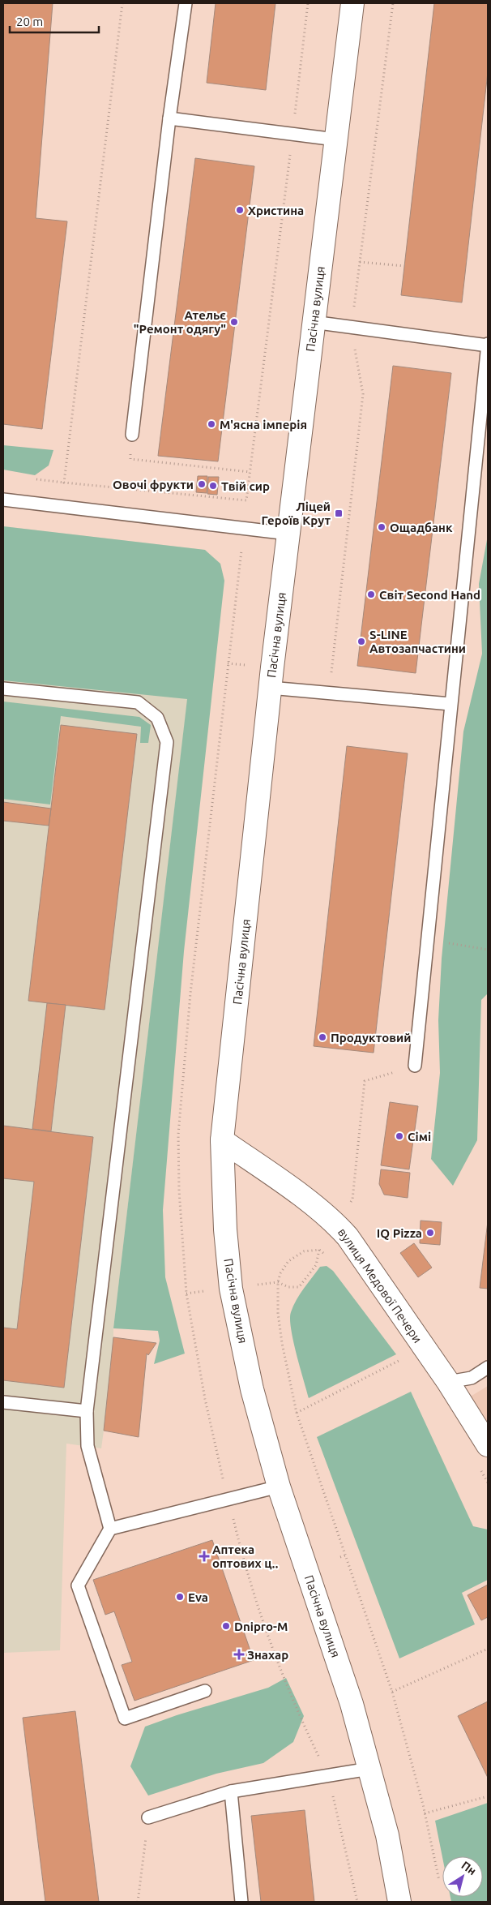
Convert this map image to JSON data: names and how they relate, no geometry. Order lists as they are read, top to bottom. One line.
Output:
{"streets":{"main road":["Пасічна вулиця","вулиця Медової Печери"]},"crossings":[["Пасічна вулиця","вулиця Медової Печери"]],"places":{"other":["Христина","Ательє \"Ремонт одягу\"","М'ясна імперія","Овочі фрукти","Твій сир","Ощадбанк","Світ Second Hand","S-LINE Автозапчастини","Продуктовий","Сімі","IQ Pizza","Eva","Dnipro-M"],"transit":["Ліцей Героїв Крут"],"health":["Аптека оптових ц‥","Знахар"]},"scale_bar":"20 m","north":"top right"}
